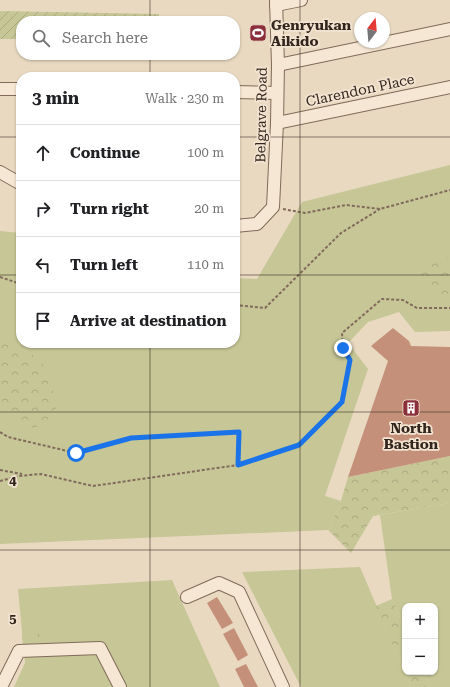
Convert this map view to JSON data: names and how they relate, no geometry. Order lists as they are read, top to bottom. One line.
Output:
{"streets":{"street":["Clarendon Place","Belgrave Road"]},"crossings":[["Clarendon Place","Belgrave Road"]],"places":{"sports":["Genryukan Aikido"],"building":["North Bastion"]},"north":"top","page":{"search":"Search here","heading":["3 min","Walk · 230 m"],"list":[["Continue","100 m"],["Turn right","20 m"],["Turn left","110 m"],"Arrive at destination"],"map_buttons":["+","−"]},"grid":{"rows":["4","5"]}}
